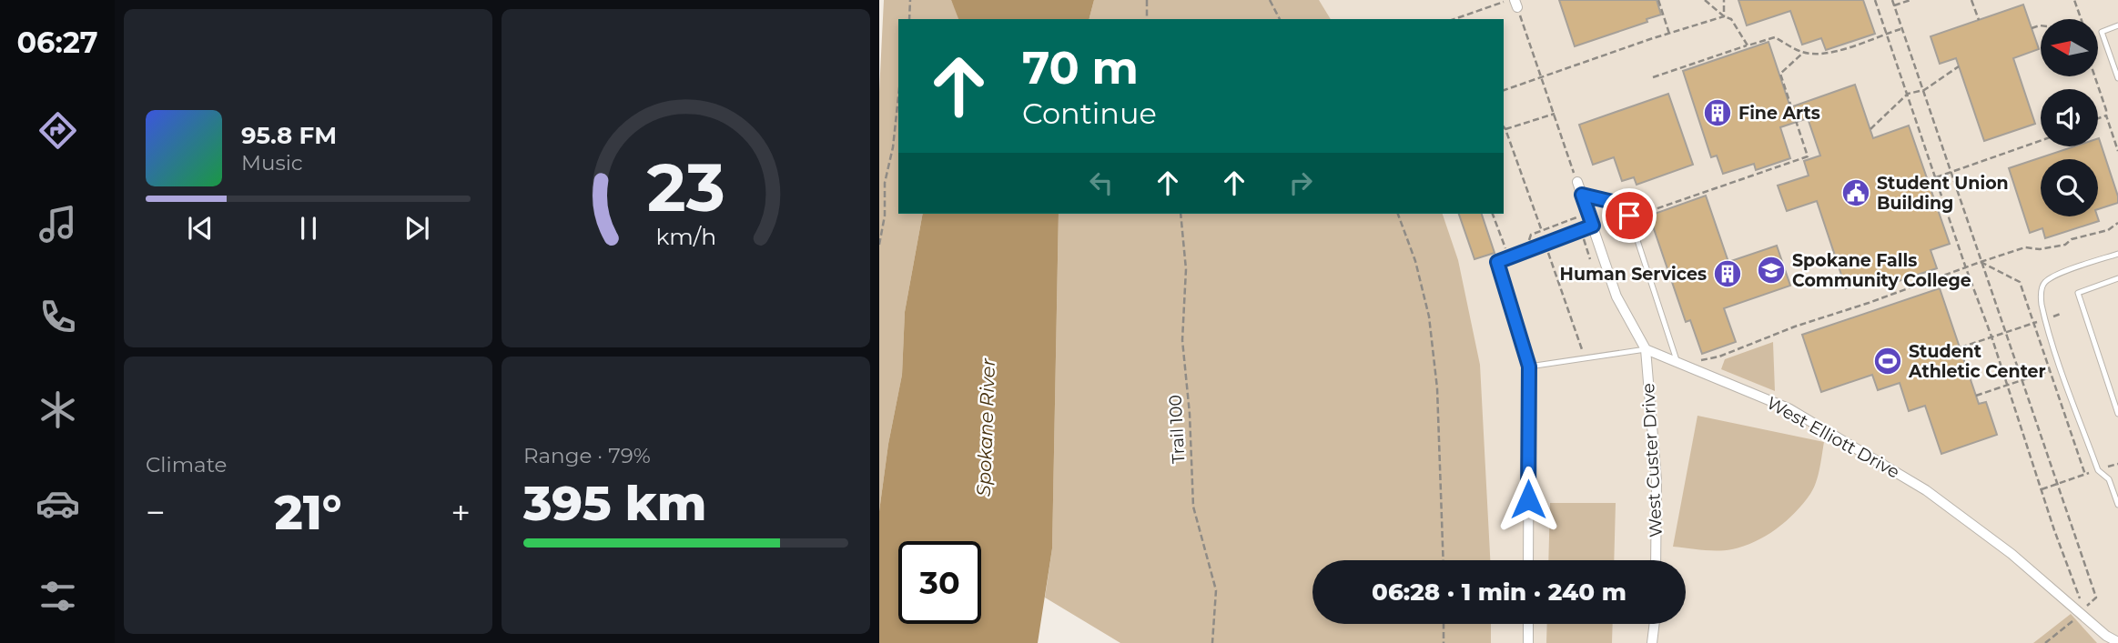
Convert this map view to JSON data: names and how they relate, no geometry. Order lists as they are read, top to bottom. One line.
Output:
{"streets":{"street":["West Elliott Drive","West Custer Drive"],"path":["Trail 100"]},"crossings":[["West Elliott Drive","West Custer Drive"]],"water":["Spokane River"],"places":{"building":["Fine Arts","Human Services"],"public building":["Student Union Building"],"school or university":["Spokane Falls Community College"],"sports":["Student Athletic Center"]},"north":"left","page":{"tabs":"06:27","turn":["70 m","Continue"],"song":["95.8 FM","Music"],"tile":["Climate",["Range · 79%","395 km"]],"heat":["−","21°","+"],"limit":"30","trip":"06:28 · 1 min · 240 m","gauge":["23","km/h"]}}
